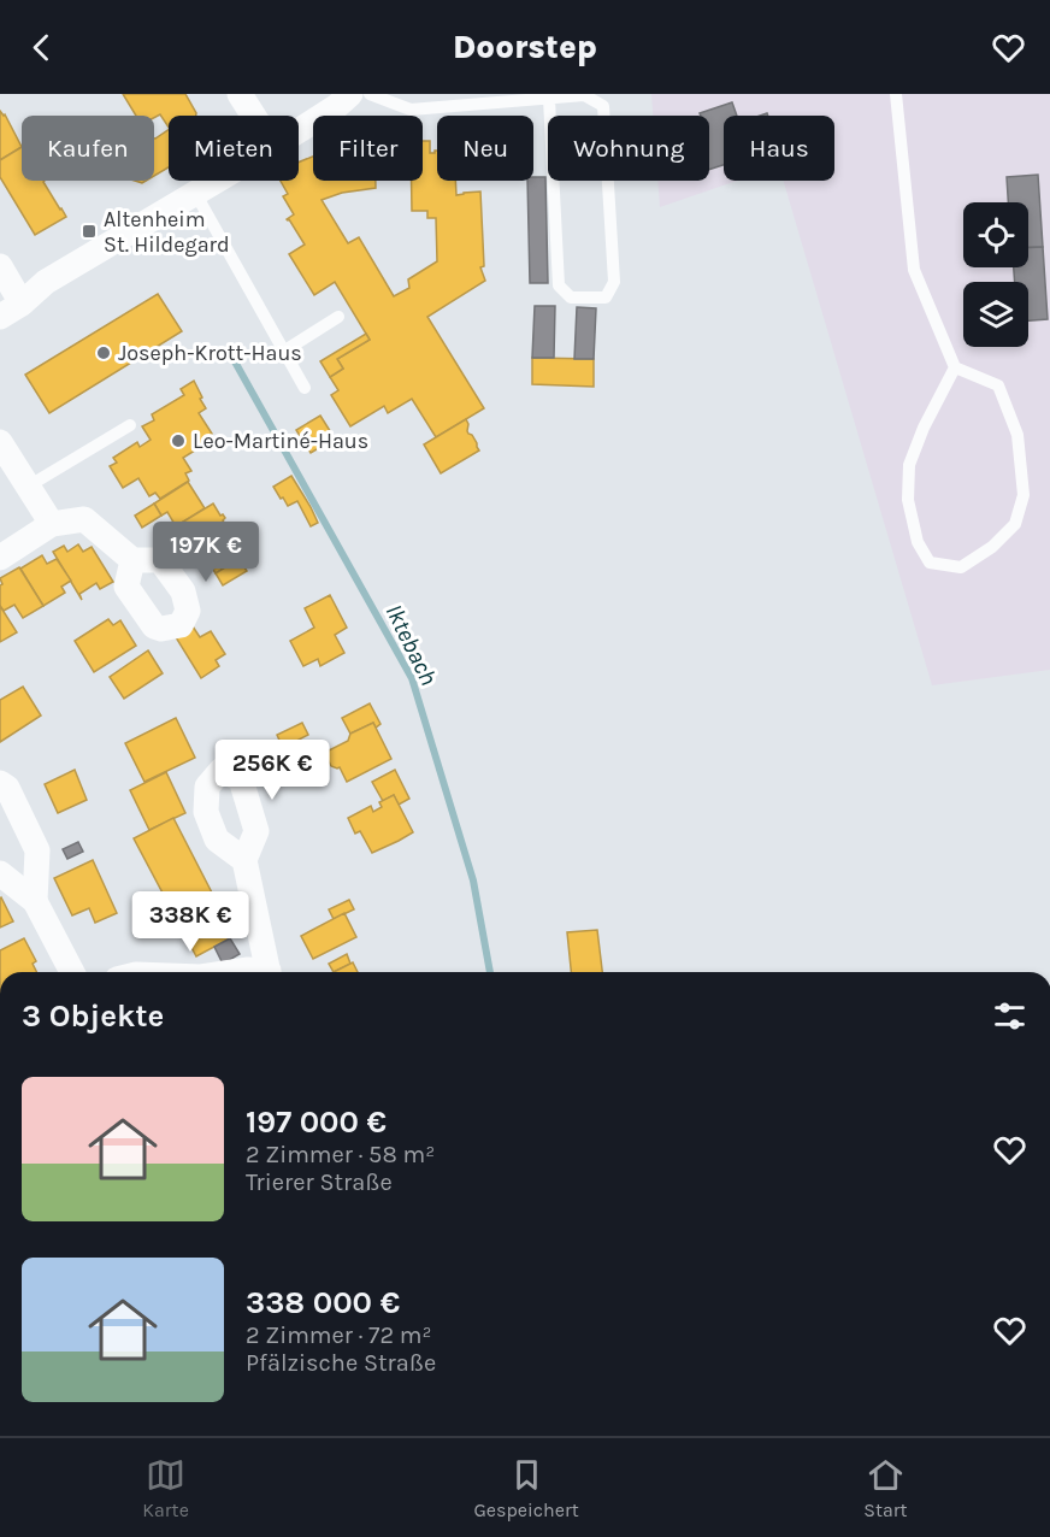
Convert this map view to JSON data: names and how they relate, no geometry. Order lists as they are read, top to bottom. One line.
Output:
{"water":["Iktebach"],"places":{"transit":["Altenheim St. Hildegard"],"other":["Joseph-Krott-Haus","Leo-Martiné-Haus"]},"page":{"header":"Doorstep","chip":["Kaufen","Mieten","Filter","Neu","Wohnung","Haus"],"price":["197K €","256K €","338K €"],"heading":"3 Objekte","list":[{"name":"197 000 €","note":"2 Zimmer · 58 m² · Trierer Straße"},{"name":"338 000 €","note":"2 Zimmer · 72 m² · Pfälzische Straße"}],"tabs":["Karte","Gespeichert","Start"]}}
